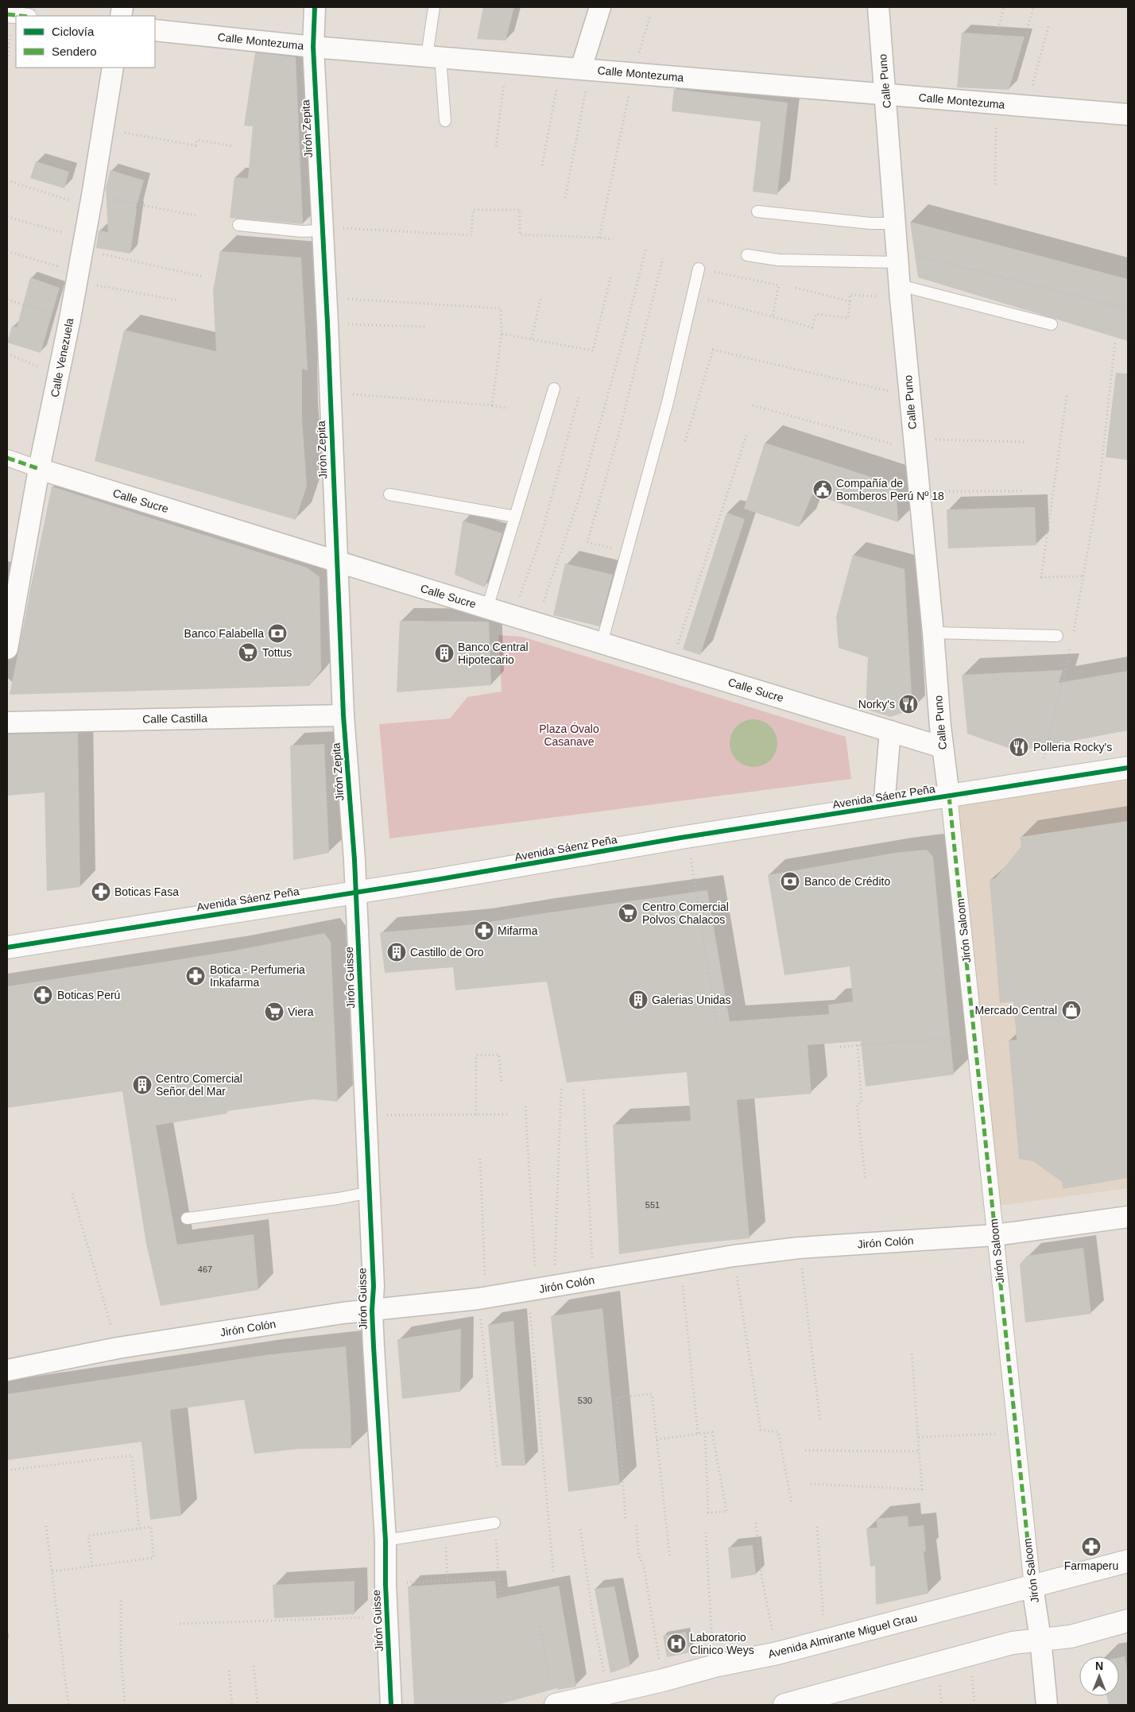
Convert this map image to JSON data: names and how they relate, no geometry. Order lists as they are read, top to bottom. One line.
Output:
{"streets":{"street":["Calle Montezuma","Calle Puno","Jirón Zepita","Calle Venezuela","Calle Sucre","Calle Castilla","Avenida Sáenz Peña","Jirón Saloom","Jirón Guisse","Jirón Colón","Avenida Almirante Miguel Grau"]},"crossings":[["Calle Montezuma","Calle Puno"],["Calle Montezuma","Jirón Zepita"],["Calle Puno","Calle Sucre"],["Calle Puno","Avenida Sáenz Peña"],["Calle Puno","Jirón Saloom"],["Jirón Zepita","Calle Sucre"],["Jirón Zepita","Calle Castilla"],["Jirón Zepita","Avenida Sáenz Peña"],["Jirón Zepita","Jirón Guisse"],["Calle Venezuela","Calle Sucre"],["Avenida Sáenz Peña","Jirón Saloom"],["Avenida Sáenz Peña","Jirón Guisse"],["Jirón Saloom","Jirón Colón"],["Jirón Saloom","Avenida Almirante Miguel Grau"],["Jirón Guisse","Jirón Colón"]],"parks":["Plaza Óvalo Casanave"],"places":{"public building":["Compañía de Bomberos Perú Nº 18"],"bank":["Banco Falabella","Banco de Crédito"],"supermarket":["Tottus","Centro Comercial Polvos Chalacos","Viera"],"building":["Banco Central Hipotecario","Castillo de Oro","Galerias Unidas","Centro Comercial Señor del Mar"],"restaurant":["Norky's","Polleria Rocky's"],"pharmacy":["Boticas Fasa","Mifarma","Botica - Perfumeria Inkafarma","Boticas Perú","Farmaperu"],"shop":["Mercado Central"],"hospital":["Laboratorio Clinico Weys"]},"house_numbers":["551","467","530"],"legend":["Ciclovía","Sendero"],"north":"top"}
